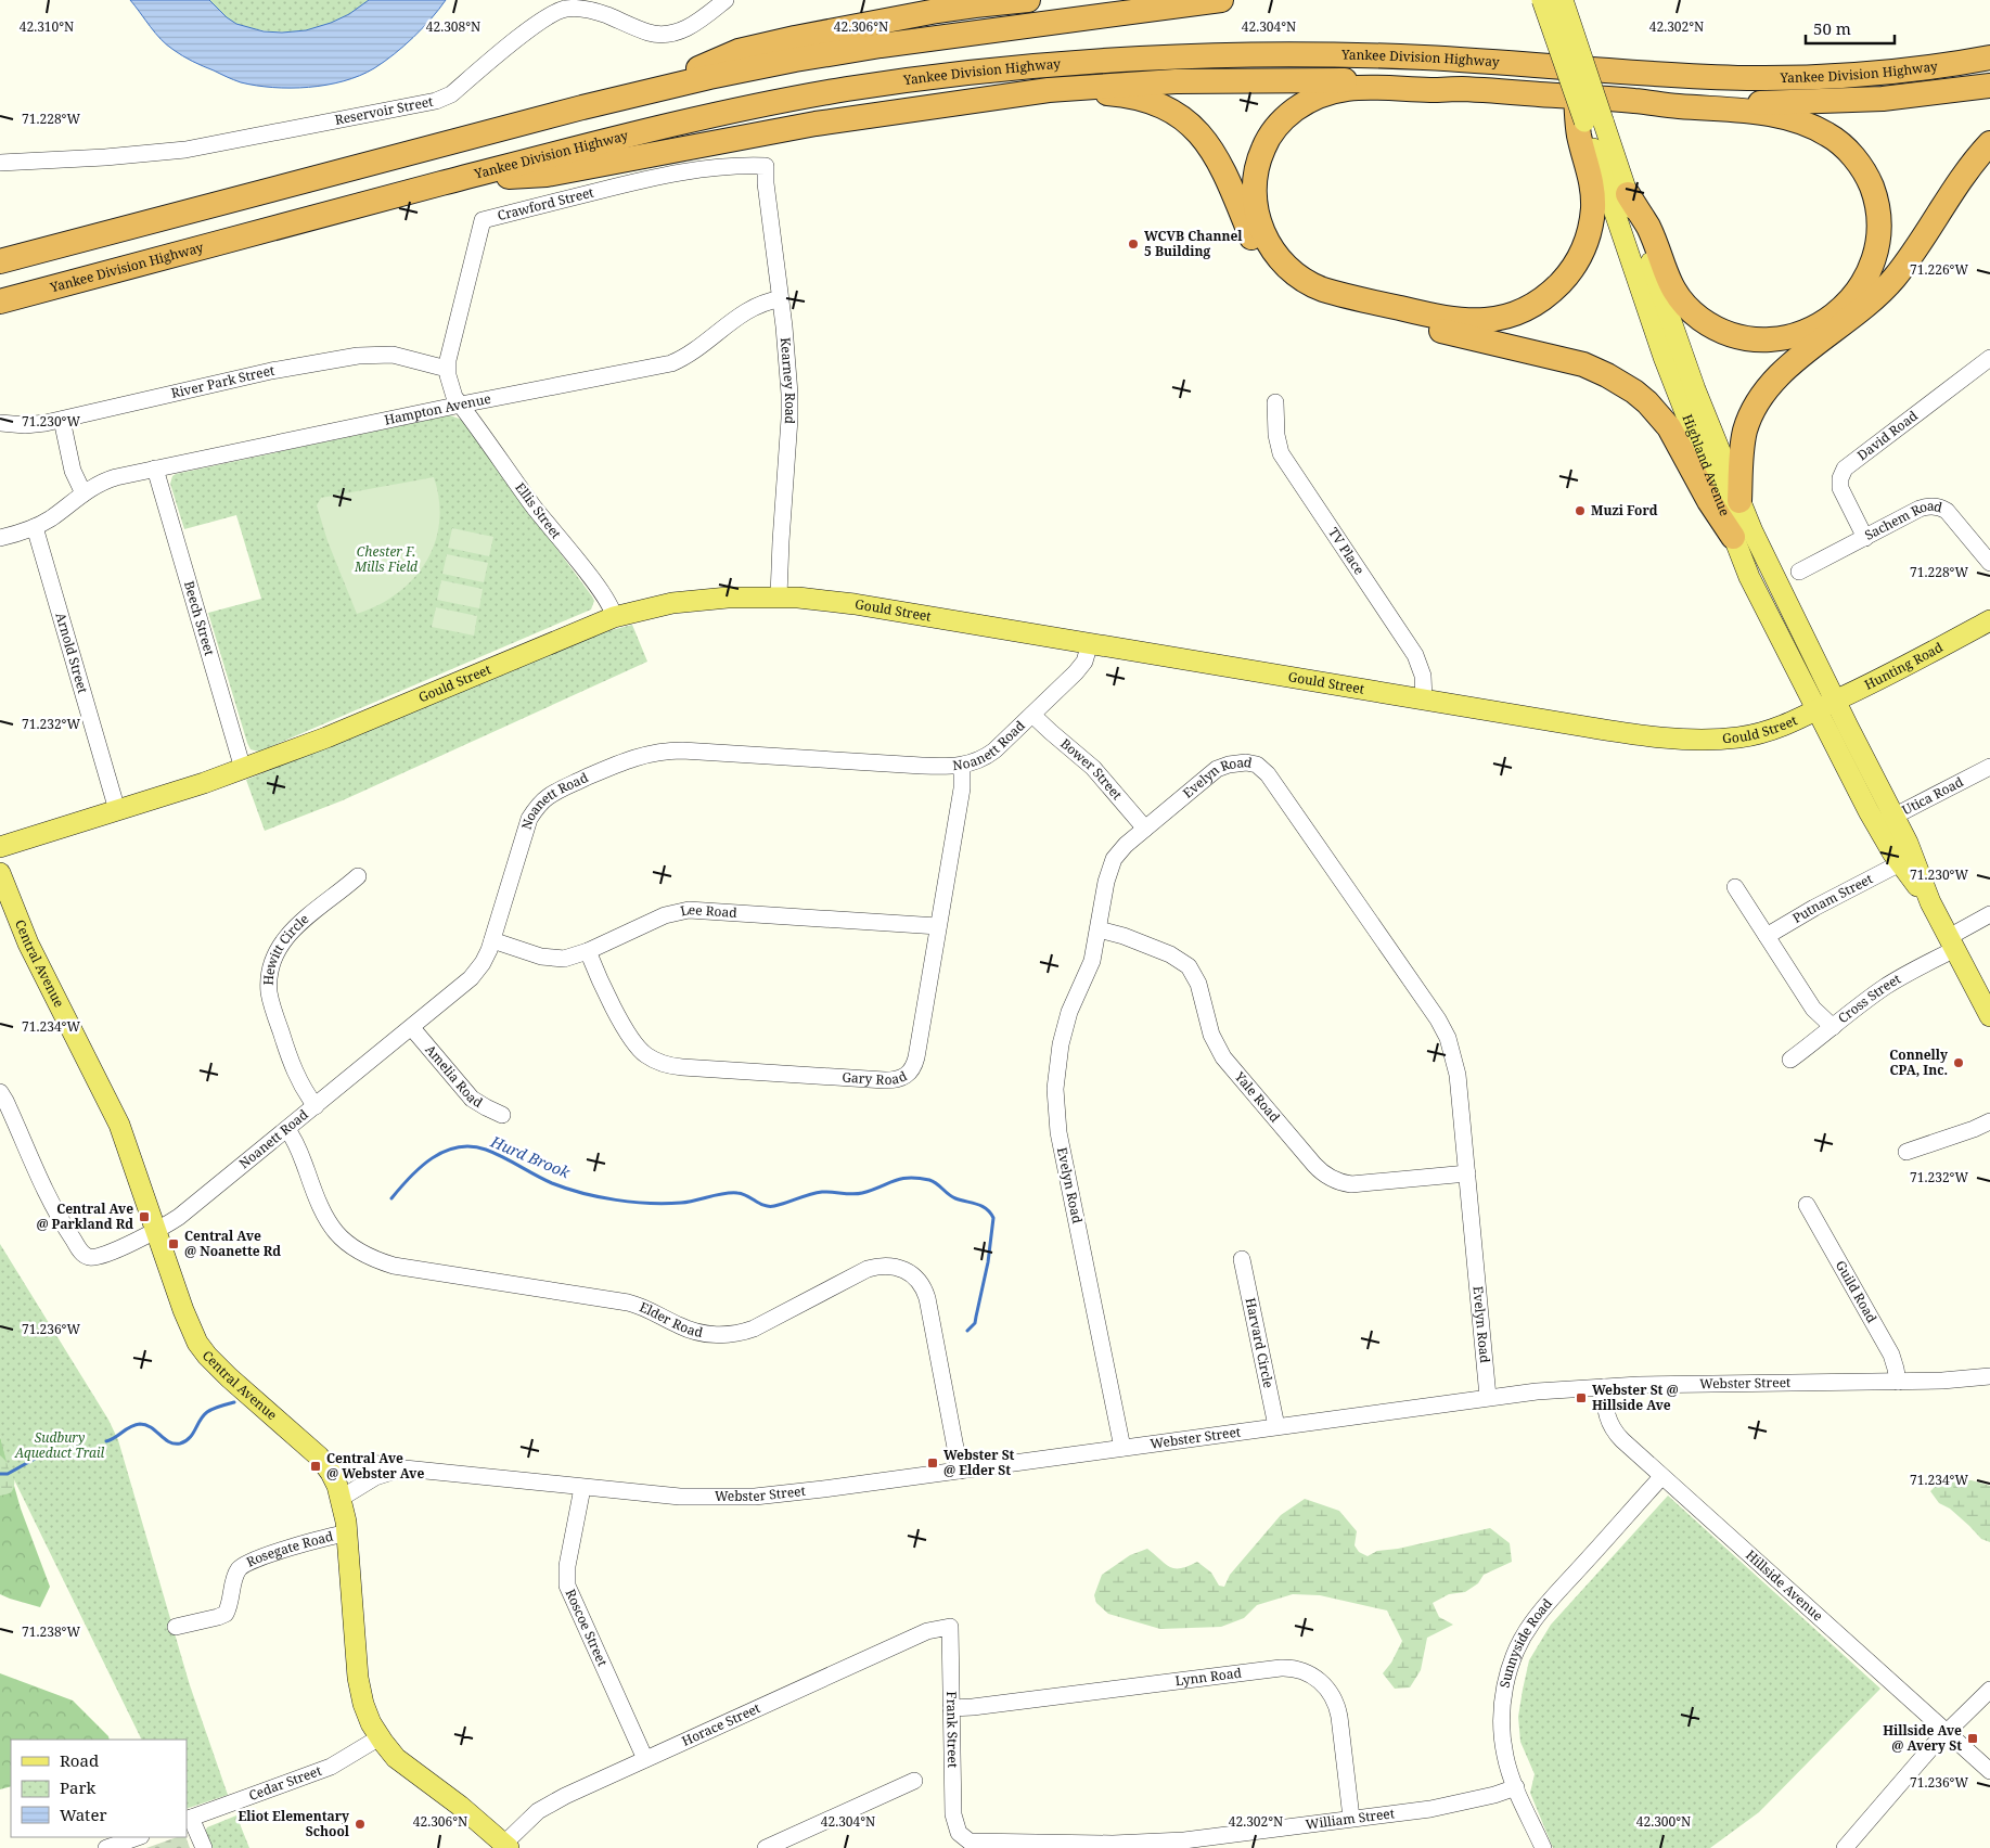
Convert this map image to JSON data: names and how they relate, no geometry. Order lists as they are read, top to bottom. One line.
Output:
{"streets":{"highway":["Yankee Division Highway"],"main road":["Highland Avenue","Gould Street","Hunting Road","Central Avenue"],"street":["Reservoir Street","Crawford Street","Kearney Road","River Park Street","Hampton Avenue","David Road","Ellis Street","Sachem Road","TV Place","Beech Street","Arnold Street","Noanett Road","Bower Street","Evelyn Road","Utica Road","Putnam Street","Lee Road","Hewitt Circle","Cross Street","Amelia Road","Gary Road","Yale Road","Guild Road","Elder Road","Harvard Circle","Webster Street","Rosegate Road","Hillside Avenue","Roscoe Street","Sunnyside Road","Lynn Road","Horace Street","Frank Street","Cedar Street","William Street"]},"crossings":[["Crawford Street","Kearney Road"],["Crawford Street","River Park Street"],["Kearney Road","Hampton Avenue"],["Kearney Road","Gould Street"],["Hampton Avenue","Ellis Street"],["Hampton Avenue","Beech Street"],["Hampton Avenue","Arnold Street"],["David Road","Sachem Road"],["Highland Avenue","Gould Street"],["Highland Avenue","Hunting Road"],["Highland Avenue","Utica Road"],["Highland Avenue","Putnam Street"],["Highland Avenue","Cross Street"],["Ellis Street","Gould Street"],["TV Place","Gould Street"],["Gould Street","Beech Street"],["Gould Street","Arnold Street"],["Gould Street","Hunting Road"],["Gould Street","Noanett Road"],["Noanett Road","Bower Street"],["Noanett Road","Lee Road"],["Noanett Road","Hewitt Circle"],["Noanett Road","Central Avenue"],["Noanett Road","Amelia Road"],["Noanett Road","Gary Road"],["Noanett Road","Elder Road"],["Bower Street","Evelyn Road"],["Evelyn Road","Yale Road"],["Evelyn Road","Webster Street"],["Lee Road","Gary Road"],["Central Avenue","Webster Street"],["Central Avenue","Rosegate Road"],["Central Avenue","Horace Street"],["Central Avenue","Cedar Street"],["Guild Road","Webster Street"],["Elder Road","Webster Street"],["Harvard Circle","Webster Street"],["Webster Street","Hillside Avenue"],["Webster Street","Roscoe Street"],["Hillside Avenue","Sunnyside Road"],["Roscoe Street","Horace Street"],["Sunnyside Road","William Street"],["Lynn Road","Frank Street"],["Lynn Road","William Street"],["Horace Street","Frank Street"],["Frank Street","William Street"]],"water":["Hurd Brook"],"parks":["Chester F. Mills Field","Sudbury Aqueduct Trail"],"places":{"other":["WCVB Channel 5 Building","Muzi Ford","Connelly CPA, Inc.","Eliot Elementary School"],"transit":["Central Ave @ Parkland Rd","Central Ave @ Noanette Rd","Webster St @ Hillside Ave","Webster St @ Elder St","Central Ave @ Webster Ave","Hillside Ave @ Avery St"]},"legend":["Road","Park","Water"],"scale_bar":"50 m","coordinates":["42.310°N","42.308°N","42.306°N","42.304°N","42.302°N","71.228°W","71.226°W","71.230°W","71.232°W","71.234°W","71.236°W","71.238°W","42.300°N"]}
